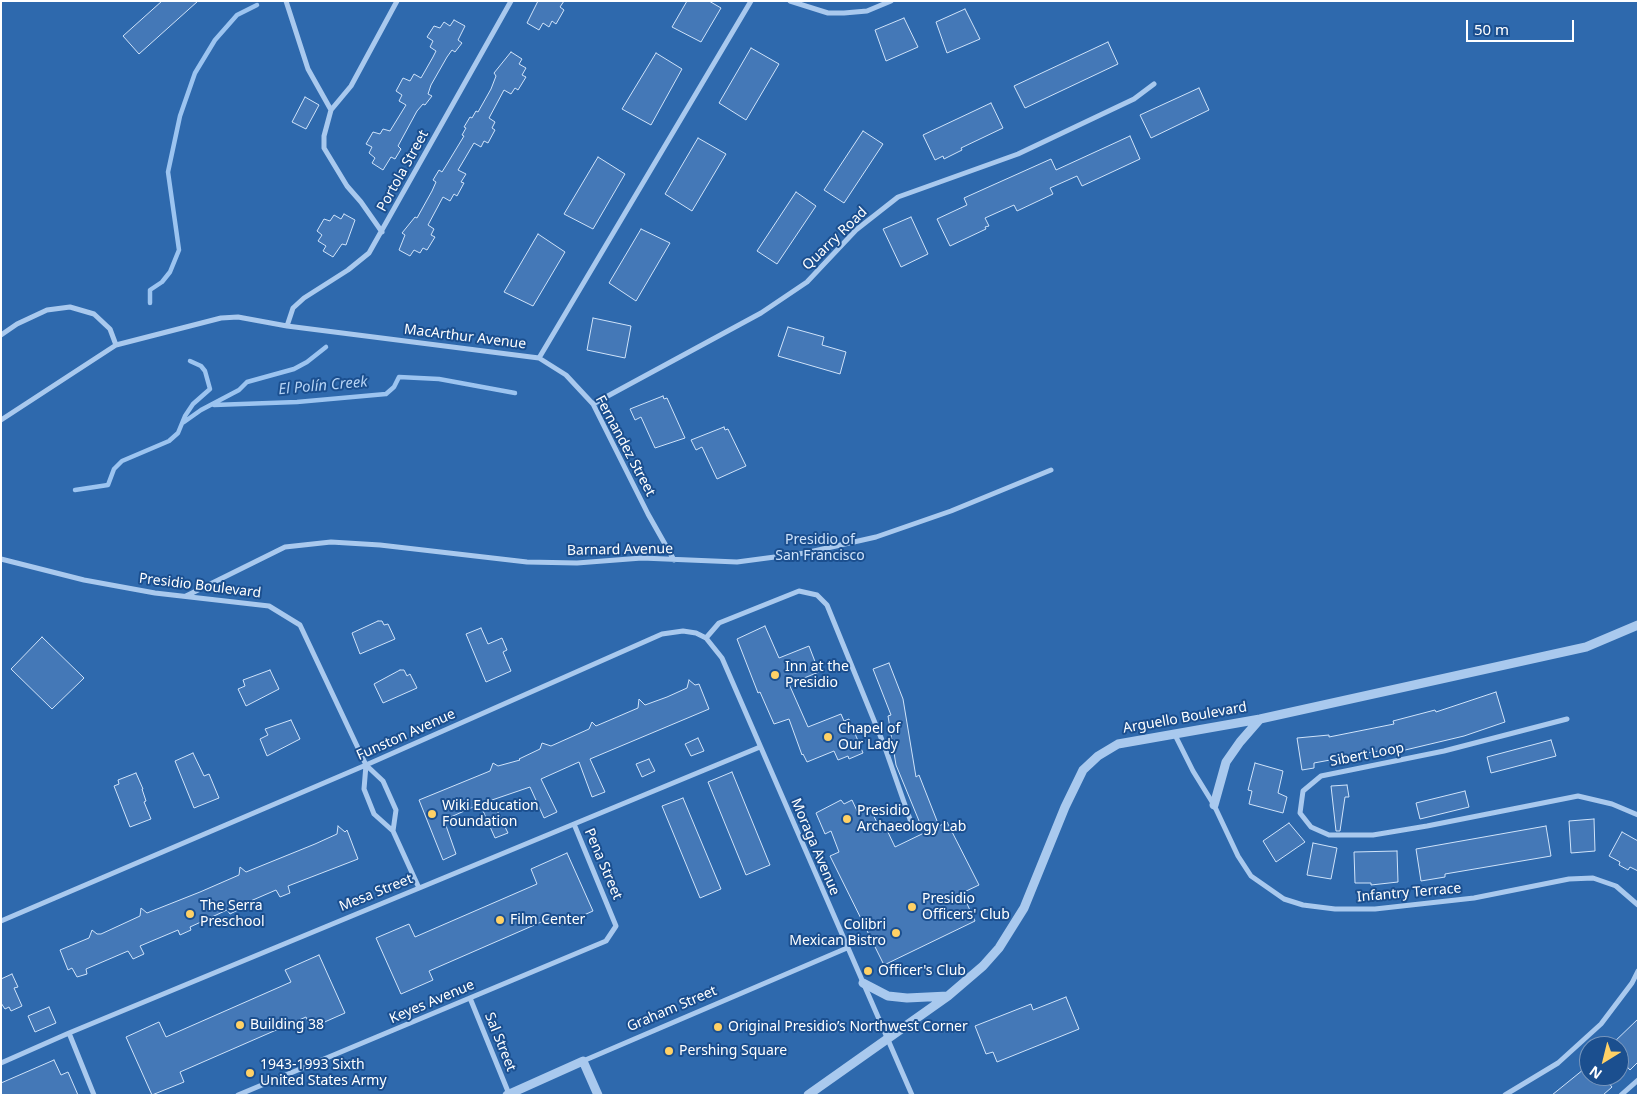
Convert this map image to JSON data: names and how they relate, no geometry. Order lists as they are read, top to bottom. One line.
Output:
{"streets":{"street":["Portola Street","Quarry Road","MacArthur Avenue","Fernandez Street","Barnard Avenue","Presidio Boulevard","Arguello Boulevard","Funston Avenue","Sibert Loop","Moraga Avenue","Pena Street","Mesa Street","Infantry Terrace","Keyes Avenue","Graham Street","Sal Street"]},"crossings":[["Portola Street","MacArthur Avenue"],["Quarry Road","Fernandez Street"],["MacArthur Avenue","Fernandez Street"],["Fernandez Street","Barnard Avenue"],["Barnard Avenue","Presidio Boulevard"],["Presidio Boulevard","Funston Avenue"],["Presidio Boulevard","Mesa Street"],["Arguello Boulevard","Moraga Avenue"],["Arguello Boulevard","Infantry Terrace"],["Funston Avenue","Moraga Avenue"],["Moraga Avenue","Mesa Street"],["Moraga Avenue","Graham Street"],["Pena Street","Mesa Street"],["Pena Street","Keyes Avenue"],["Keyes Avenue","Sal Street"],["Graham Street","Sal Street"]],"water":["El Polín Creek"],"parks":["Presidio of San Francisco"],"places":["Inn at the Presidio","Chapel of Our Lady","Wiki Education Foundation","Presidio Archaeology Lab","Presidio Officers' Club","The Serra Preschool","Film Center","Colibri Mexican Bistro","Officer's Club","Building 38","Original Presidio’s Northwest Corner","Pershing Square","1943-1993 Sixth United States Army"],"scale_bar":"50 m","north":"bottom left"}
